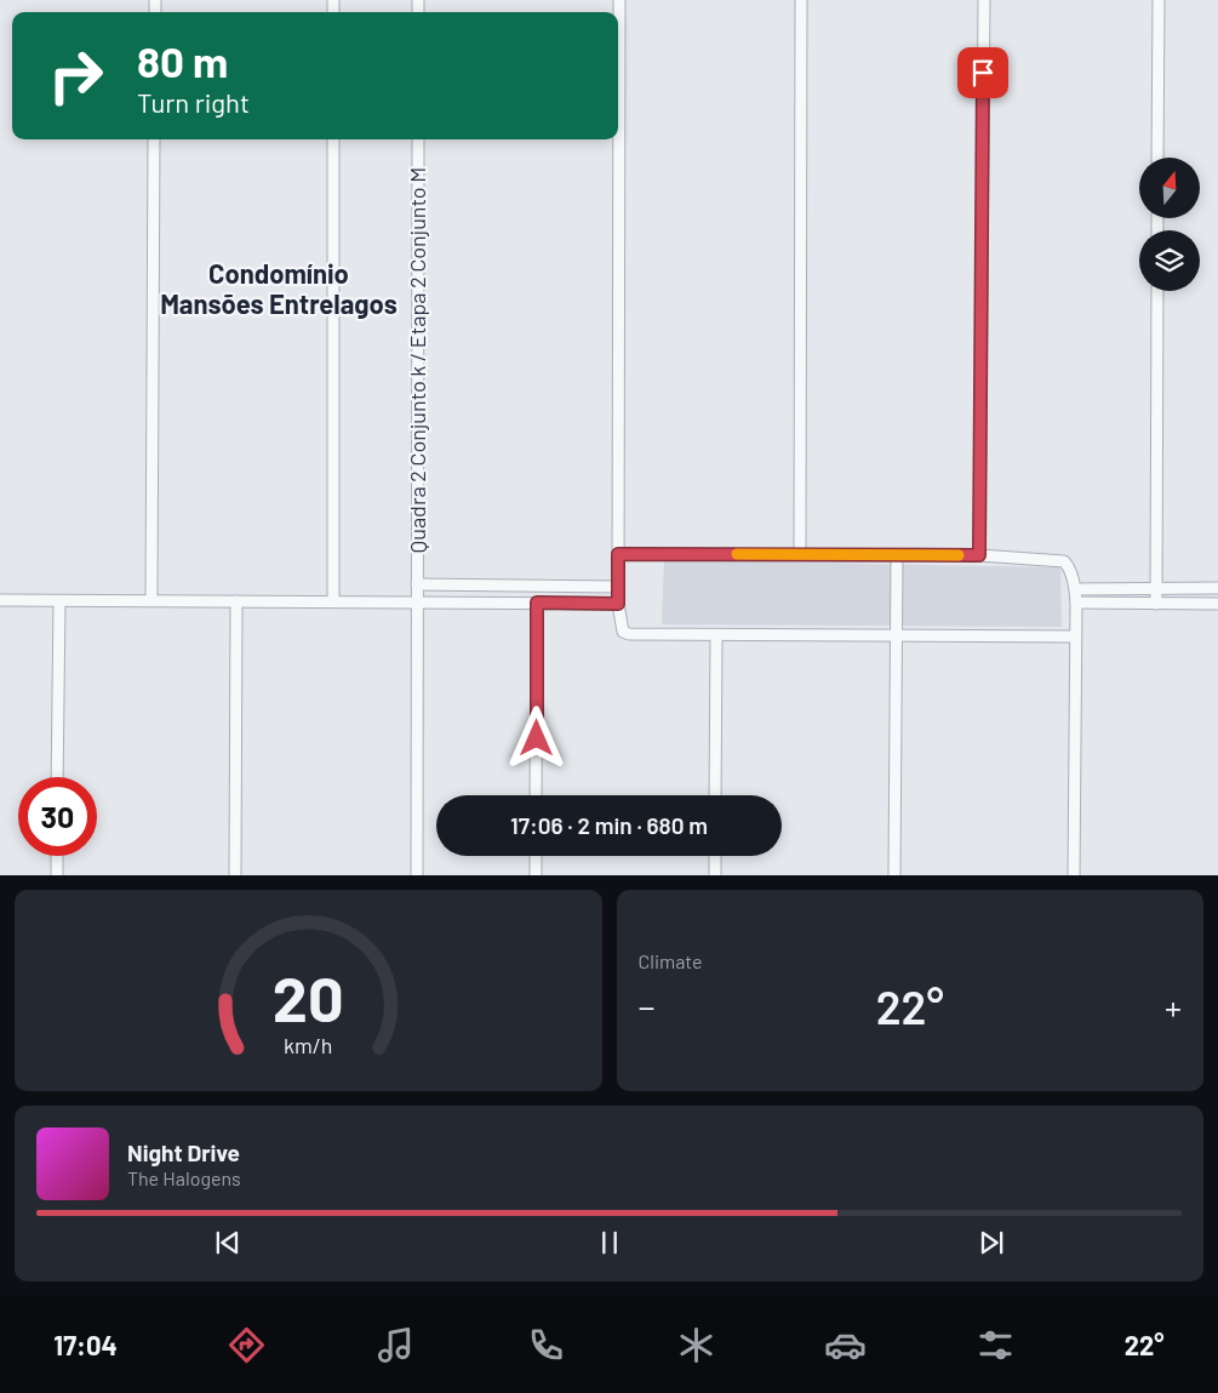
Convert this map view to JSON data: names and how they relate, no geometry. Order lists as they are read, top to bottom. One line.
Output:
{"streets":{"street":["Quadra 2 Conjunto k / Etapa 2 Conjunto M"]},"districts":["Condomínio Mansões Entrelagos"],"north":"top","page":{"turn":["80 m","Turn right"],"limit":"30","trip":"17:06 · 2 min · 680 m","tile":"Climate","heat":["−","22°","+"],"song":["Night Drive","The Halogens"],"tabs":["17:04","22°"],"gauge":["20","km/h"]}}
